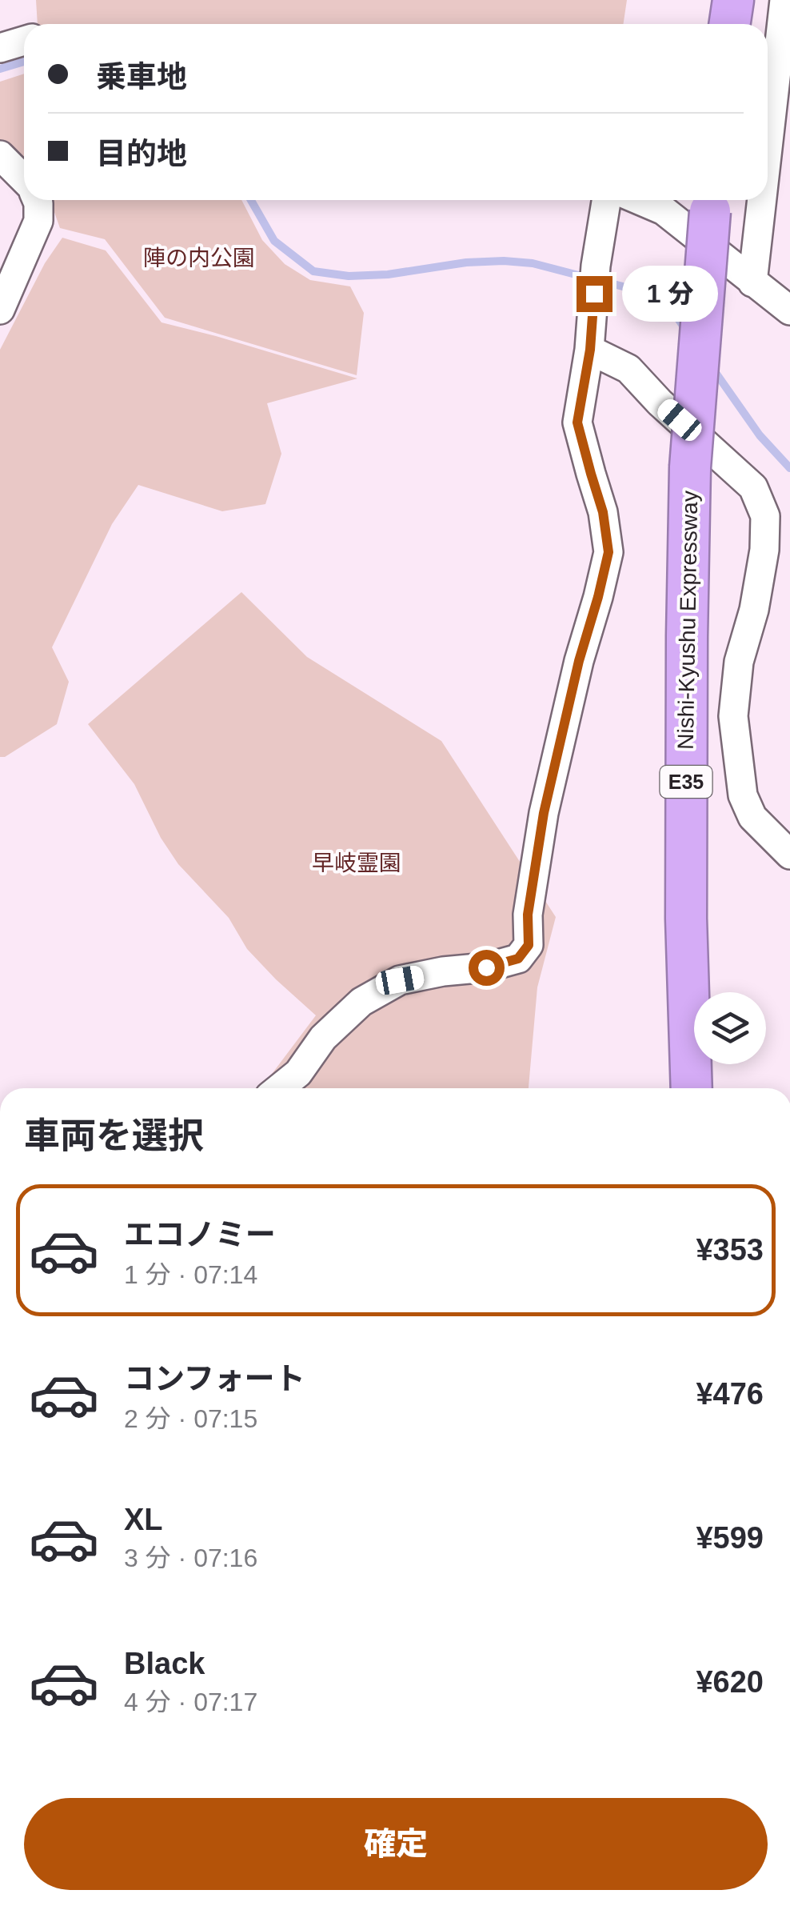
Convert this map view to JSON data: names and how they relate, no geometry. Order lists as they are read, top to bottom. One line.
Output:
{"streets":{"highway":["Nishi-Kyushu Expressway","E35"]},"parks":["陣の内公園","早岐霊園"],"page":{"banner":["乗車地","目的地"],"bubble":"1 分","heading":"車両を選択","list":[{"name":"エコノミー","note":"1 分 · 07:14","value":"¥353"},{"name":"コンフォート","note":"2 分 · 07:15","value":"¥476"},{"name":"XL","note":"3 分 · 07:16","value":"¥599"},{"name":"Black","note":"4 分 · 07:17","value":"¥620"}],"buttons":"確定"}}
